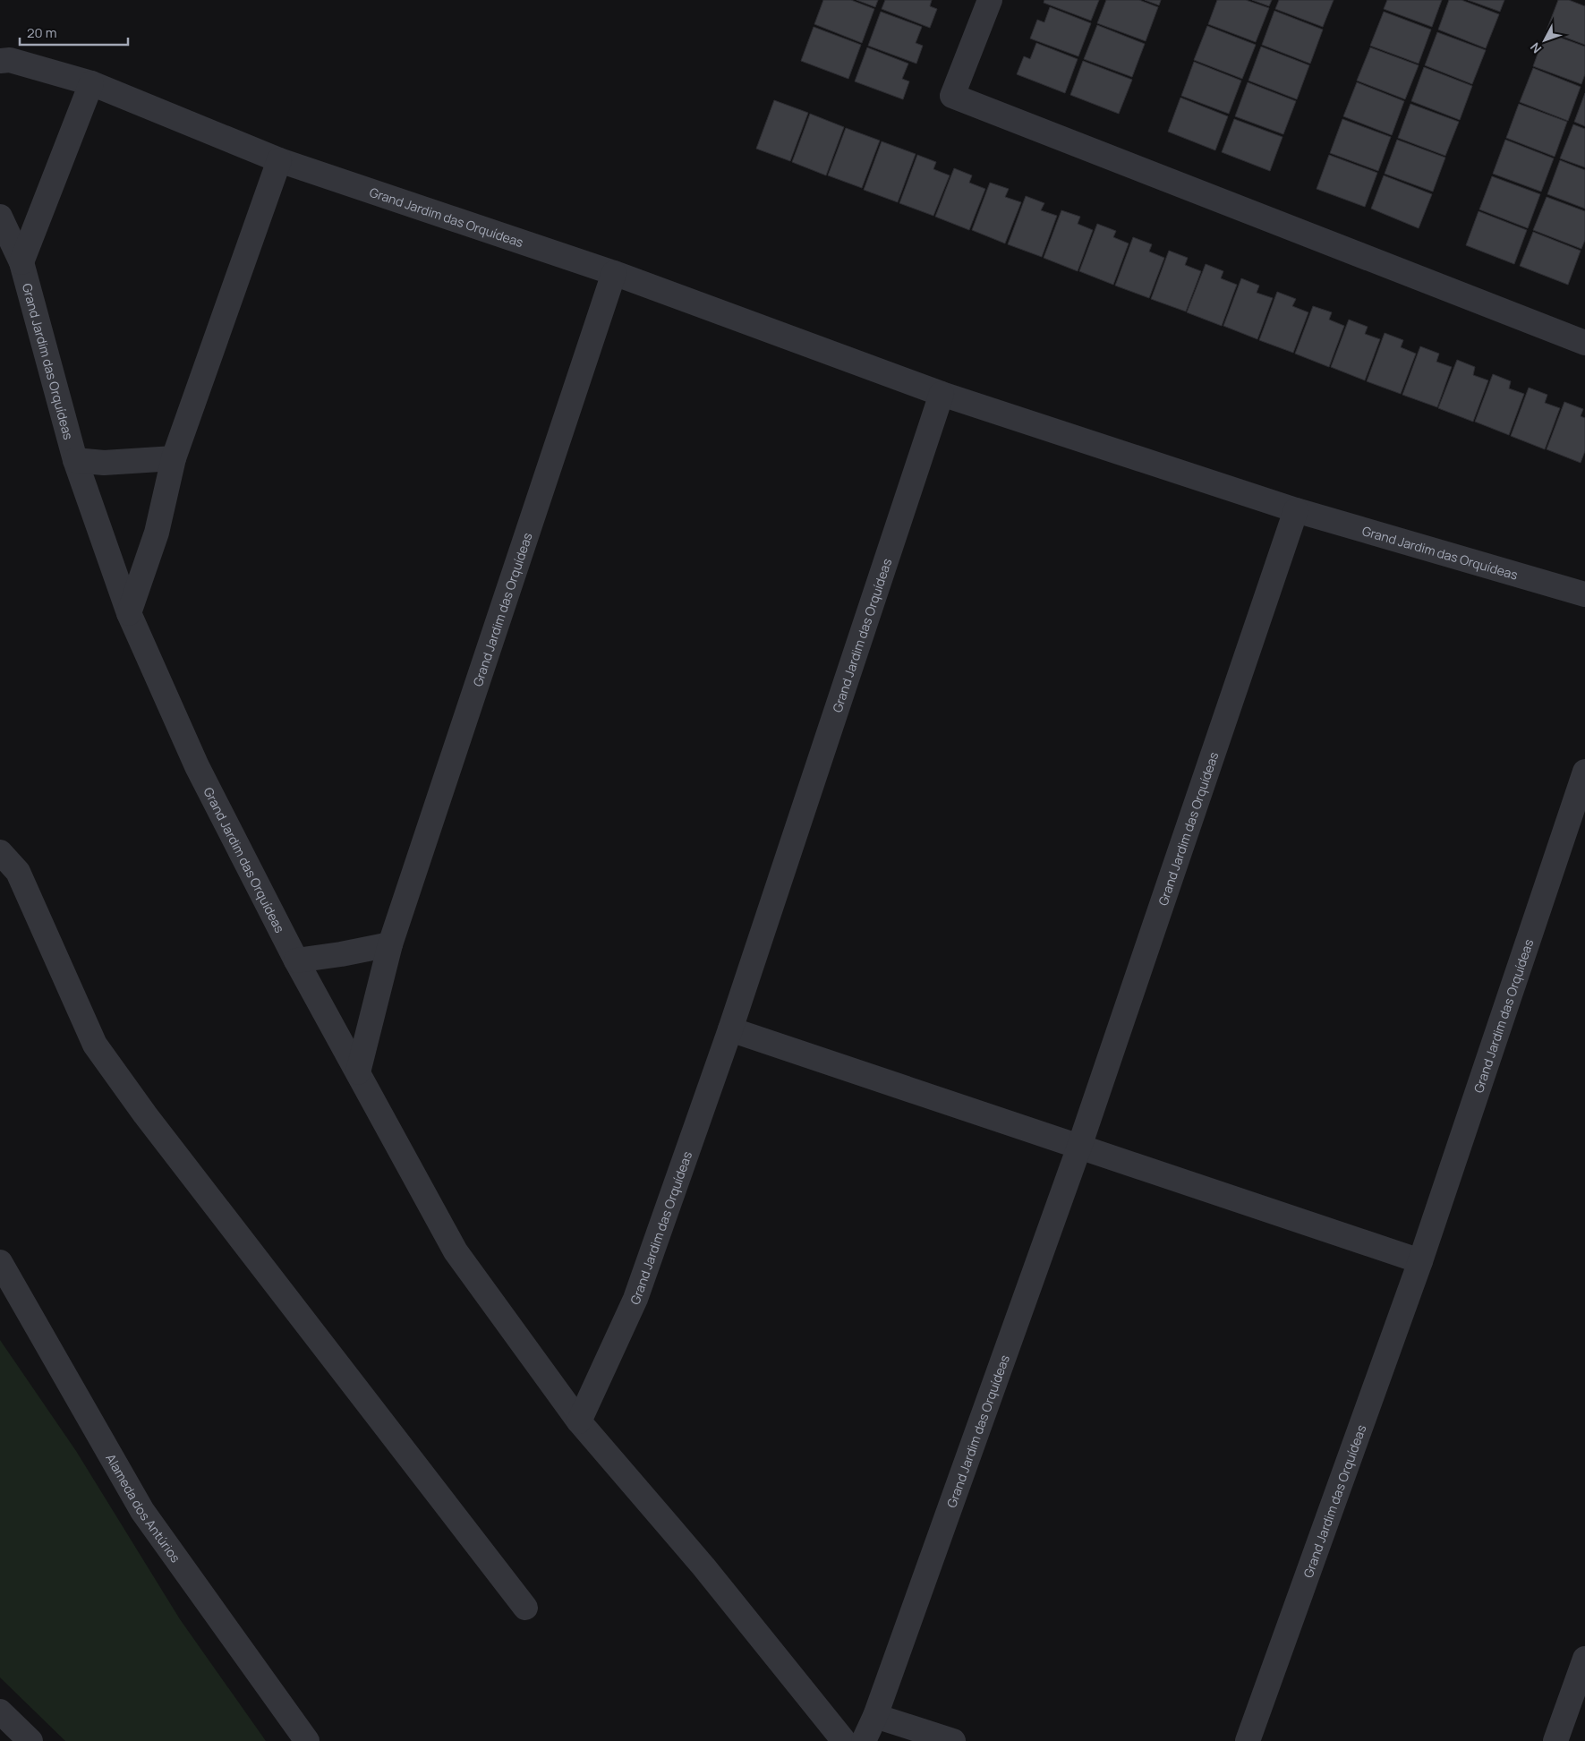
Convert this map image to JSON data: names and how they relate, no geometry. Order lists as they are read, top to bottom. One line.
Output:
{"streets":{"street":["Grand Jardim das Orquídeas","Alameda dos Antúrios"]},"scale_bar":"20 m","north":"bottom left"}
